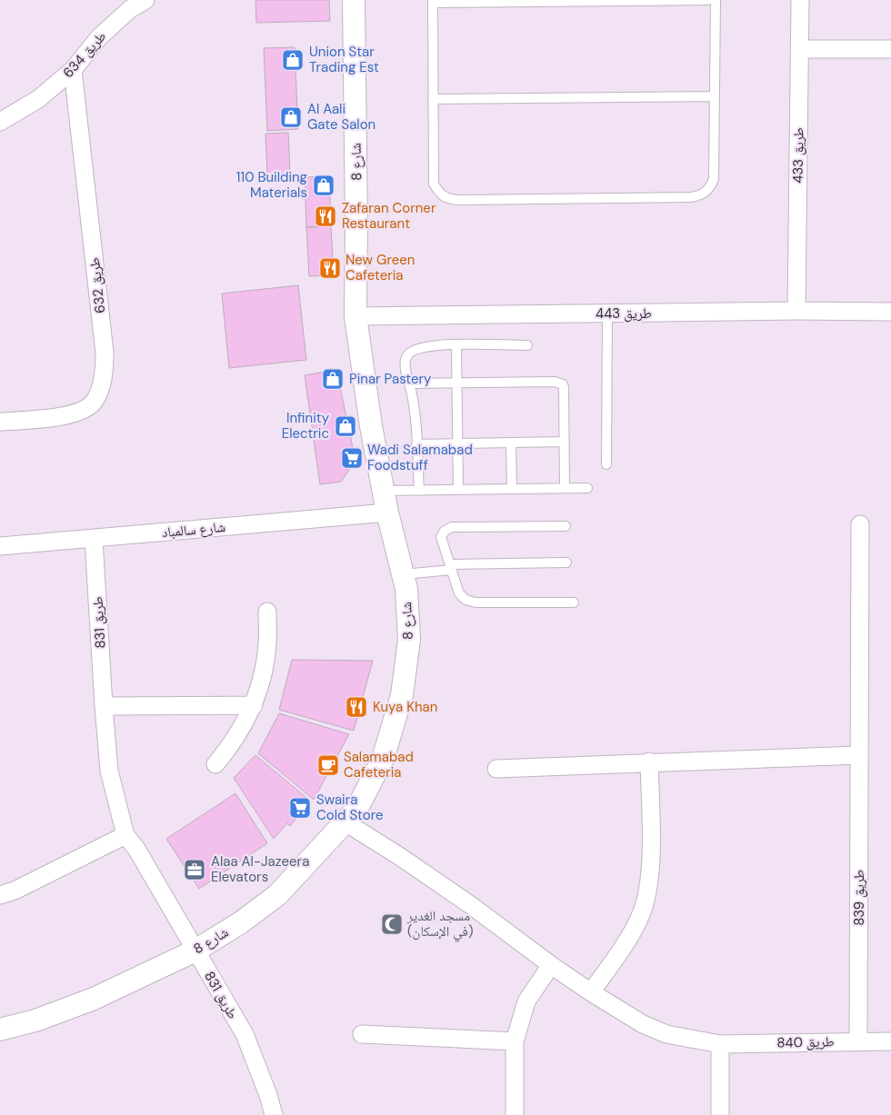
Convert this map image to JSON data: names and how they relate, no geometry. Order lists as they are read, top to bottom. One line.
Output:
{"streets":{"street":["طريق 634","طريق 433","شارع 8","طريق 632","طريق 443","شارع سالمباد","طريق 831","طريق 839","طريق 840"]},"crossings":[["طريق 634","طريق 632"],["طريق 433","طريق 443"],["شارع 8","طريق 443"],["شارع 8","شارع سالمباد"],["شارع 8","طريق 831"],["شارع 8","طريق 840"],["شارع سالمباد","طريق 831"],["طريق 839","طريق 840"]],"places":{"shop":["Union Star Trading Est","Al Aali Gate Salon","110 Building Materials","Pinar Pastery","Infinity Electric"],"restaurant":["Zafaran Corner Restaurant","New Green Cafeteria","Kuya Khan"],"supermarket":["Wadi Salamabad Foodstuff","Swaira Cold Store"],"cafe":["Salamabad Cafeteria"],"office":["Alaa Al-Jazeera Elevators"],"mosque":["مسجد الغدير (في الإسكان)"]}}
